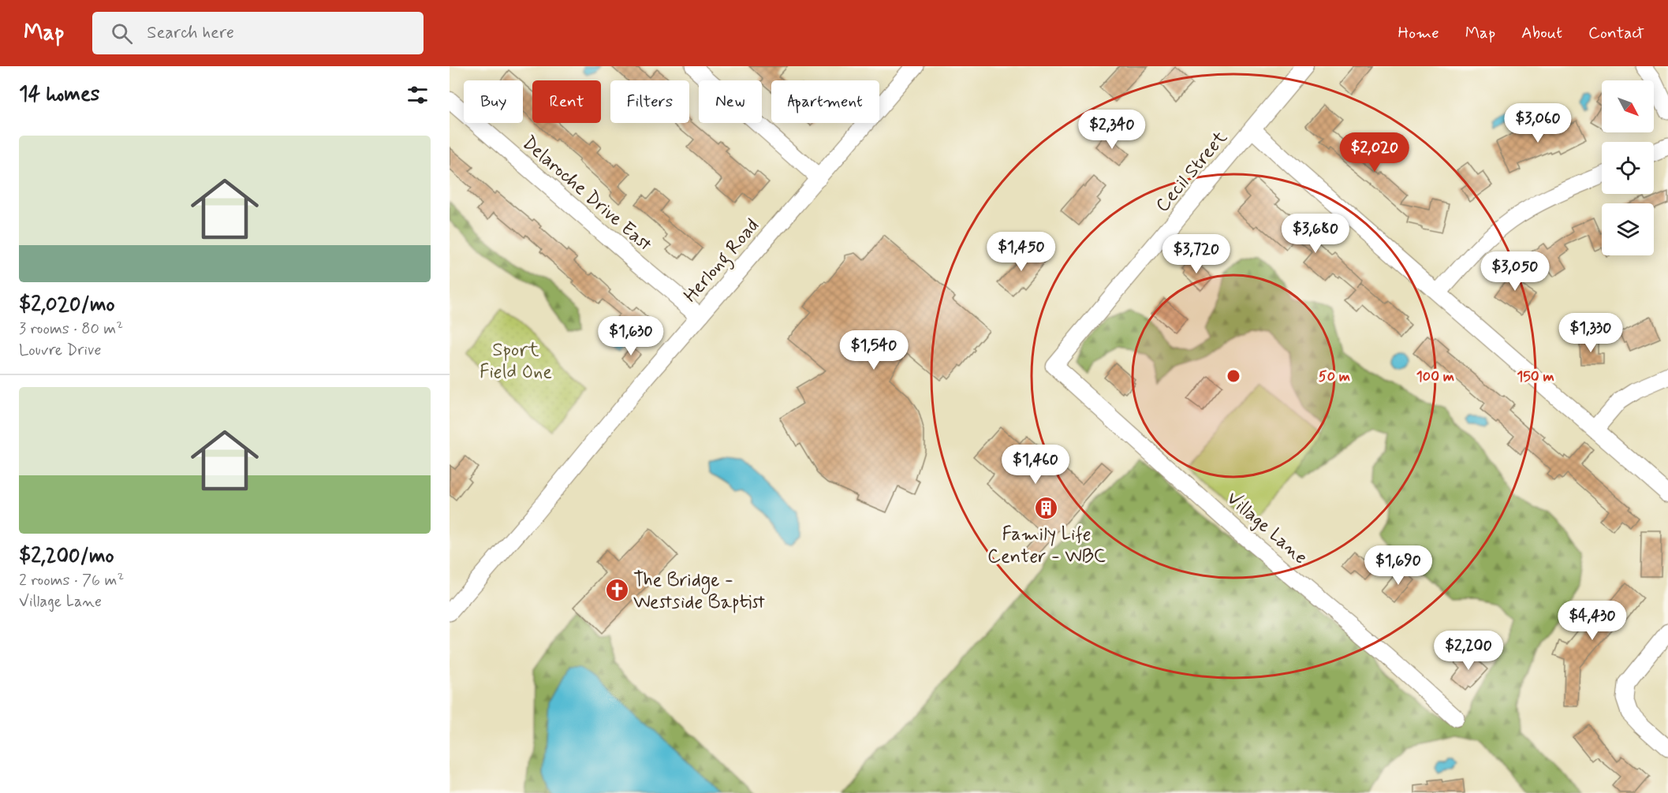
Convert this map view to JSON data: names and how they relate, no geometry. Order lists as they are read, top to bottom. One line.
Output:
{"streets":{"street":["Cecil Street","Delaroche Drive East","Herlong Road","Village Lane"]},"crossings":[["Cecil Street","Village Lane"],["Delaroche Drive East","Herlong Road"]],"parks":["Sport Field One"],"places":{"building":["Family Life Center - WBC"],"church":["The Bridge - Westside Baptist"]},"north":"bottom right","page":{"header":"Map","search":"Search here","nav":["Home","Map","About","Contact"],"heading":"14 homes","chip":["Buy","Rent","Filters","New","Apartment"],"price":["$3,060","$2,340","$2,020","$3,680","$1,450","$3,720","$3,050","$1,330","$1,630","$1,540","$1,460","$1,690","$4,430","$2,200"],"list":[{"name":"$2,020/mo","note":"3 rooms · 80 m² · Louvre Drive"},{"name":"$2,200/mo","note":"2 rooms · 76 m² · Village Lane"}]},"rings":["50 m","100 m","150 m"]}
